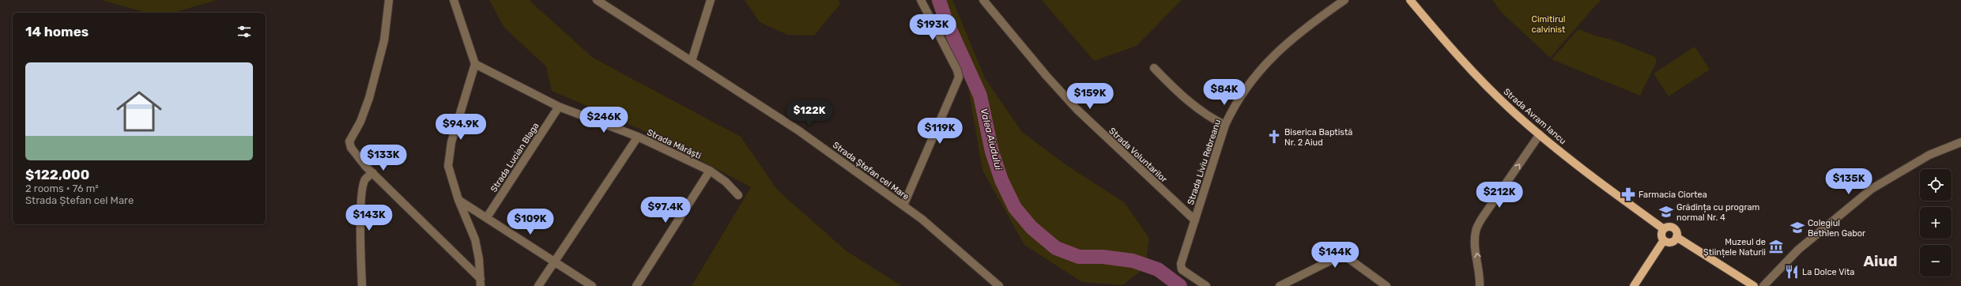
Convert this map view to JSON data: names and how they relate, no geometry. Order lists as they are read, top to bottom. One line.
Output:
{"streets":{"main road":["Strada Avram Iancu"],"street":["Strada Mărăști","Strada Voluntarilor","Strada Lucian Blaga","Strada Liviu Rebreanu","Strada Ștefan cel Mare"]},"crossings":[["Strada Mărăști","Strada Lucian Blaga"],["Strada Voluntarilor","Strada Liviu Rebreanu"]],"districts":["Aiud"],"water":["Valea Aiudului"],"parks":["Cimitirul calvinist"],"places":{"church":["Biserica Baptistă Nr. 2 Aiud"],"pharmacy":["Farmacia Ciortea"],"school or university":["Grădința cu program normal Nr. 4","Colegiul Bethlen Gabor"],"museum":["Muzeul de Științele Naturii"],"restaurant":["La Dolce Vita"]},"page":{"heading":"14 homes","price":["$193K","$84K","$159K","$122K","$246K","$94.9K","$119K","$133K","$135K","$212K","$97.4K","$143K","$109K","$144K"],"list":[{"name":"$122,000","note":"2 rooms · 76 m² · Strada Ștefan cel Mare"}],"map_buttons":["+","−"]}}
